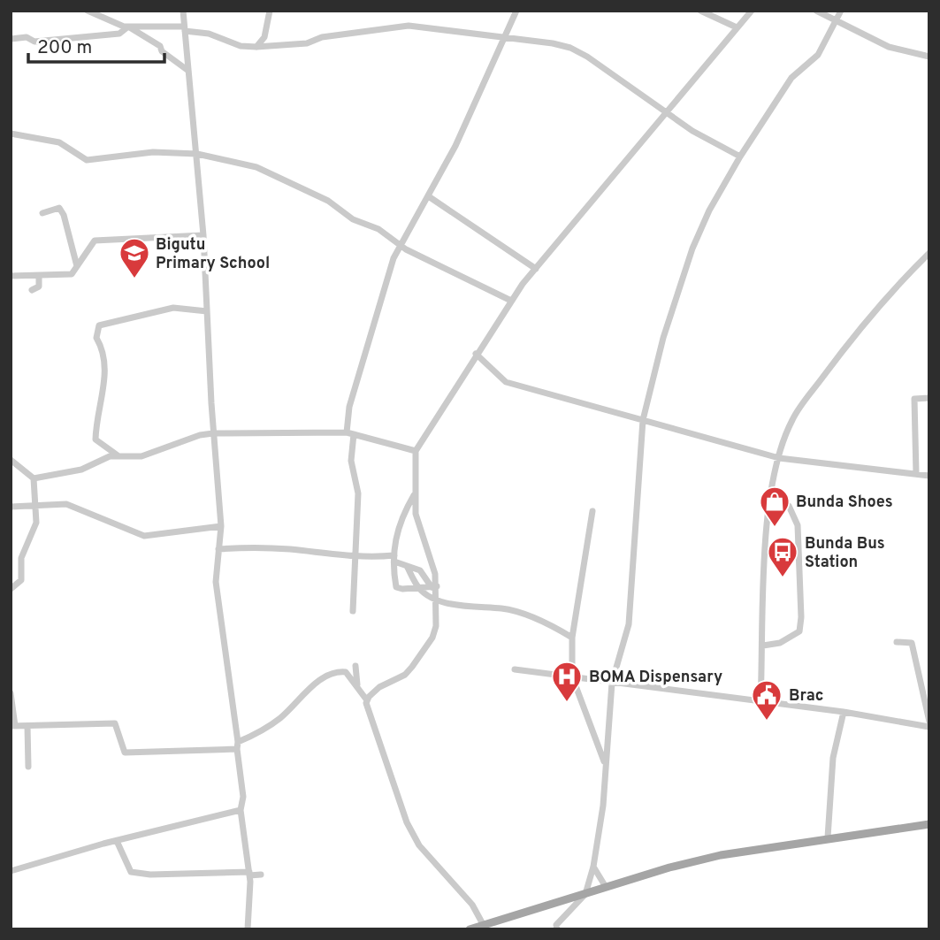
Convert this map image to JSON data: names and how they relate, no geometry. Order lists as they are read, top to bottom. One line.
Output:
{"places":{"school or university":["Bigutu Primary School"],"shop":["Bunda Shoes"],"bus stop":["Bunda Bus Station"],"hospital":["BOMA Dispensary"],"public building":["Brac"]},"scale_bar":"200 m"}
